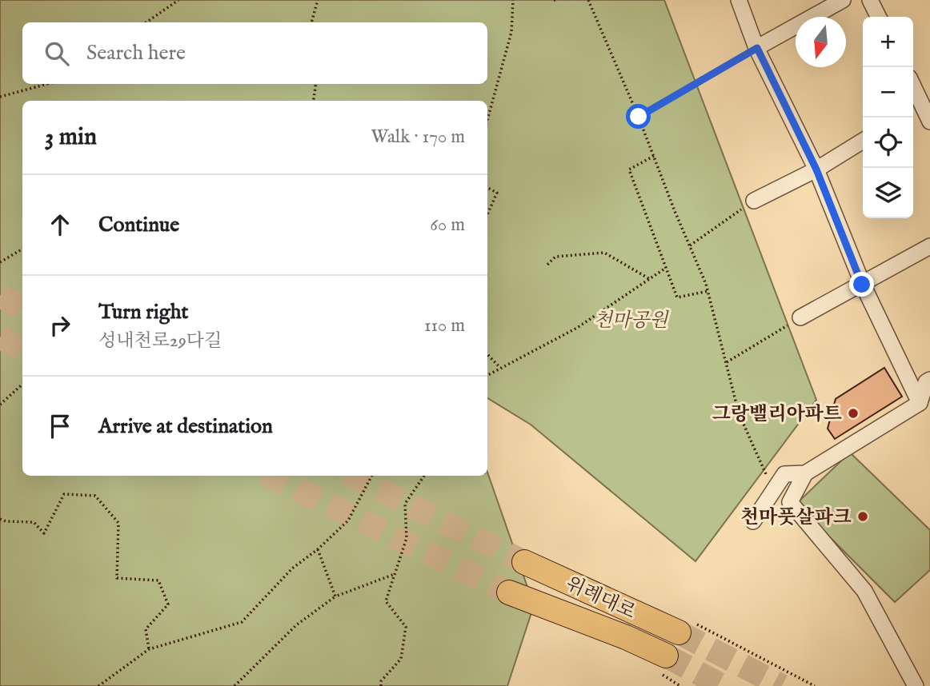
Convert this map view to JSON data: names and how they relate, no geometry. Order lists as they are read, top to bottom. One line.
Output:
{"streets":{"main road":["위례대로"]},"parks":["천마공원"],"places":["그랑밸리아파트","천마풋살파크"],"north":"bottom","page":{"map_buttons":["+","−"],"search":"Search here","heading":["3 min","Walk · 170 m"],"list":[["Continue","60 m"],["Turn right","성내천로29다길","110 m"],"Arrive at destination"]}}
